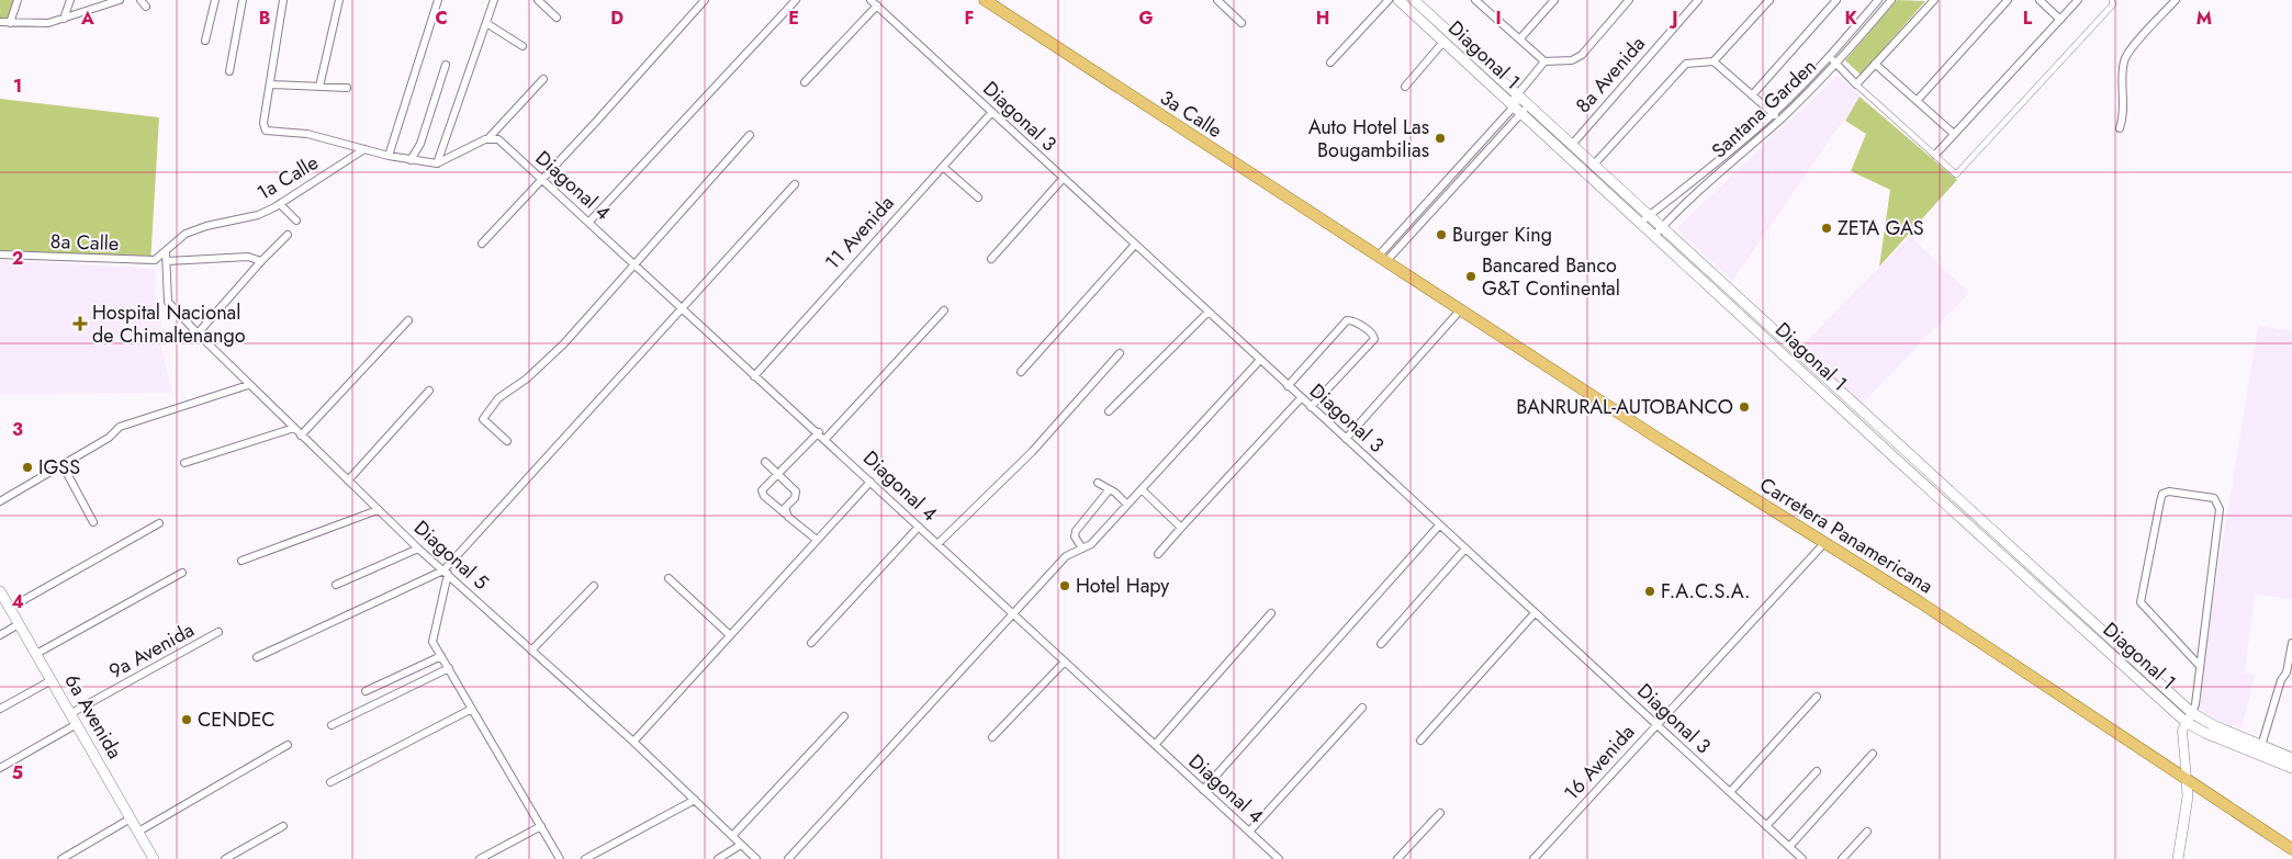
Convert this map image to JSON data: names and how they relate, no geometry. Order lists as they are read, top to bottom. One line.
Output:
{"streets":{"main road":["Diagonal 1","3a Calle","Carretera Panamericana","6a Avenida"],"street":["8a Avenida","Santana Garden","Diagonal 3","1a Calle","Diagonal 4","11 Avenida","8a Calle","Diagonal 5","9a Avenida","16 Avenida"]},"crossings":[["Diagonal 1","8a Avenida"],["Diagonal 1","Santana Garden"],["3a Calle","Carretera Panamericana"],["Diagonal 3","11 Avenida"],["Diagonal 3","16 Avenida"],["1a Calle","8a Calle"],["1a Calle","Diagonal 5"],["Diagonal 4","11 Avenida"],["8a Calle","Diagonal 5"],["Carretera Panamericana","16 Avenida"],["9a Avenida","6a Avenida"]],"places":{"other":["Auto Hotel Las Bougambilias","ZETA GAS","Burger King","Bancared Banco G&T Continental","BANRURAL-AUTOBANCO","IGSS","Hotel Hapy","F.A.C.S.A.","CENDEC"],"health":["Hospital Nacional de Chimaltenango"]},"grid":{"columns":["A","B","C","D","E","F","G","H","I","J","K","L","M"],"rows":["1","2","3","4","5"]}}
